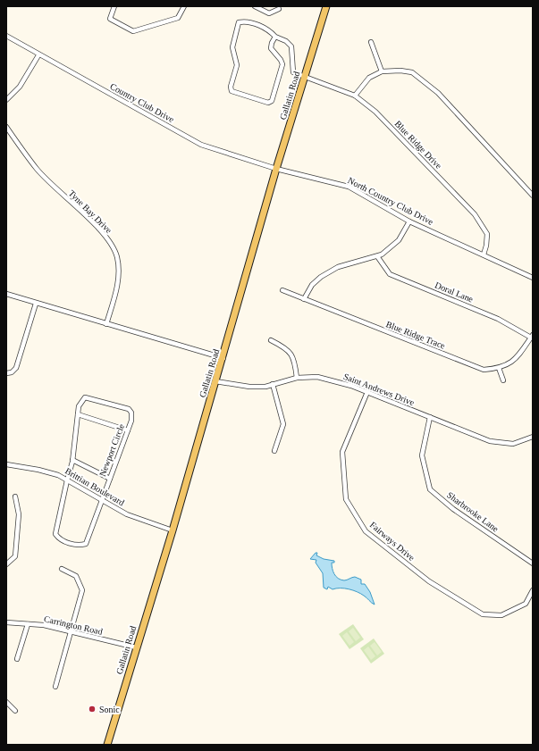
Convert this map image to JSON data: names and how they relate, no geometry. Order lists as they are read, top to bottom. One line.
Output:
{"streets":{"main road":["Gallatin Road"],"street":["Country Club Drive","Blue Ridge Drive","North Country Club Drive","Tyne Bay Drive","Doral Lane","Blue Ridge Trace","Saint Andrews Drive","Newport Circle","Brittian Boulevard","Sharbrooke Lane","Fairways Drive","Carrington Road"]},"crossings":[["Gallatin Road","Country Club Drive"],["Gallatin Road","Blue Ridge Drive"],["Gallatin Road","North Country Club Drive"],["Gallatin Road","Saint Andrews Drive"],["Gallatin Road","Brittian Boulevard"],["Gallatin Road","Carrington Road"],["Country Club Drive","North Country Club Drive"],["Blue Ridge Drive","North Country Club Drive"],["Doral Lane","Blue Ridge Trace"],["Saint Andrews Drive","Sharbrooke Lane"],["Saint Andrews Drive","Fairways Drive"],["Newport Circle","Brittian Boulevard"]],"places":["Sonic"]}
